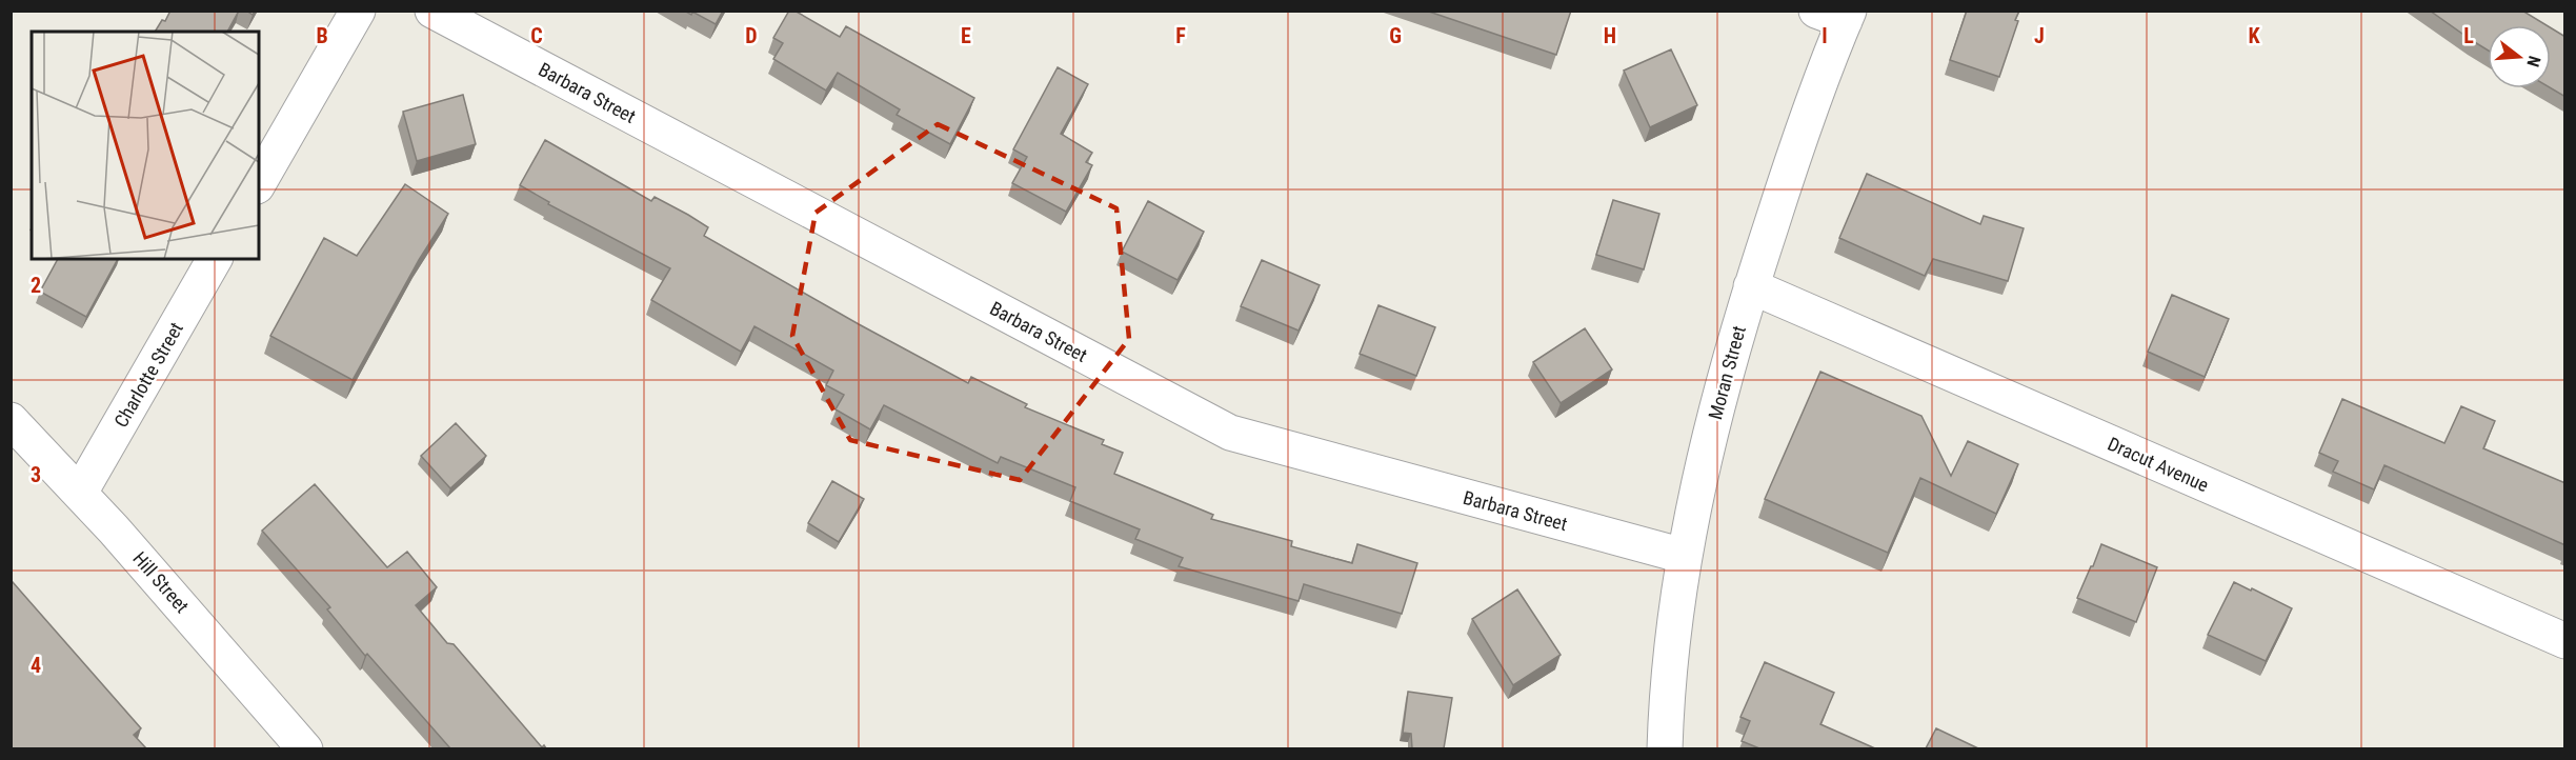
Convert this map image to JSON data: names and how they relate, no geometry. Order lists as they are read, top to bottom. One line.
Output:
{"streets":{"street":["Barbara Street","Moran Street","Charlotte Street","Dracut Avenue","Hill Street"]},"crossings":[["Barbara Street","Moran Street"],["Moran Street","Dracut Avenue"],["Charlotte Street","Hill Street"]],"north":"right","grid":{"columns":["B","C","D","E","F","G","H","I","J","K","L"],"rows":["2","3","4"]}}
